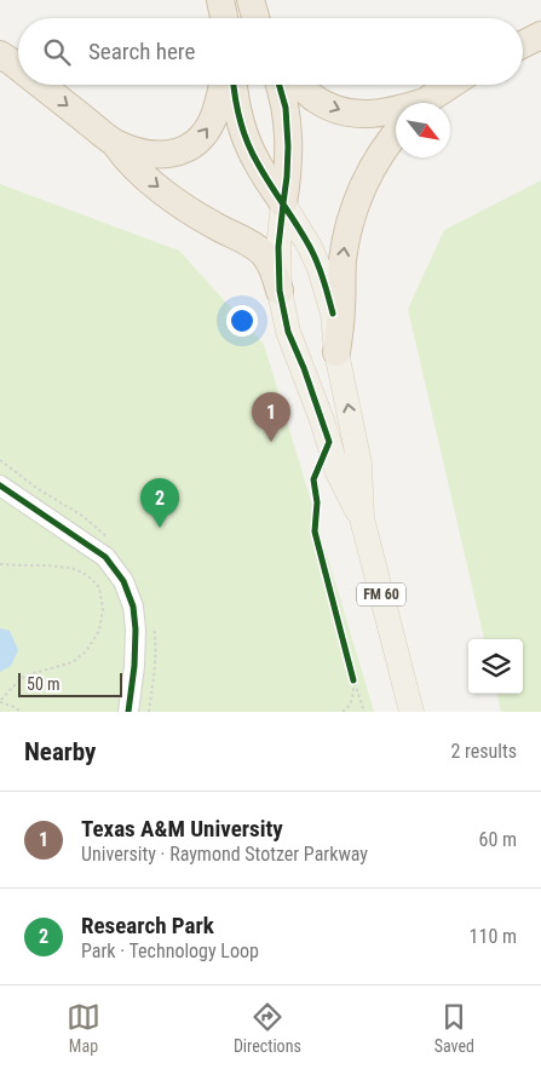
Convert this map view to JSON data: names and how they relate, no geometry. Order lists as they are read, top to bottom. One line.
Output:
{"streets":{"highway":["FM 60"]},"scale_bar":"50 m","north":"bottom right","page":{"search":"Search here","pins":["1","2"],"scale":"50 m","heading":["Nearby","2 results"],"list":[{"mark":"1","name":"Texas A&M University","note":"University · Raymond Stotzer Parkway","value":"60 m"},{"mark":"2","name":"Research Park","note":"Park · Technology Loop","value":"110 m"}],"nav":["Map","Directions","Saved"]}}
